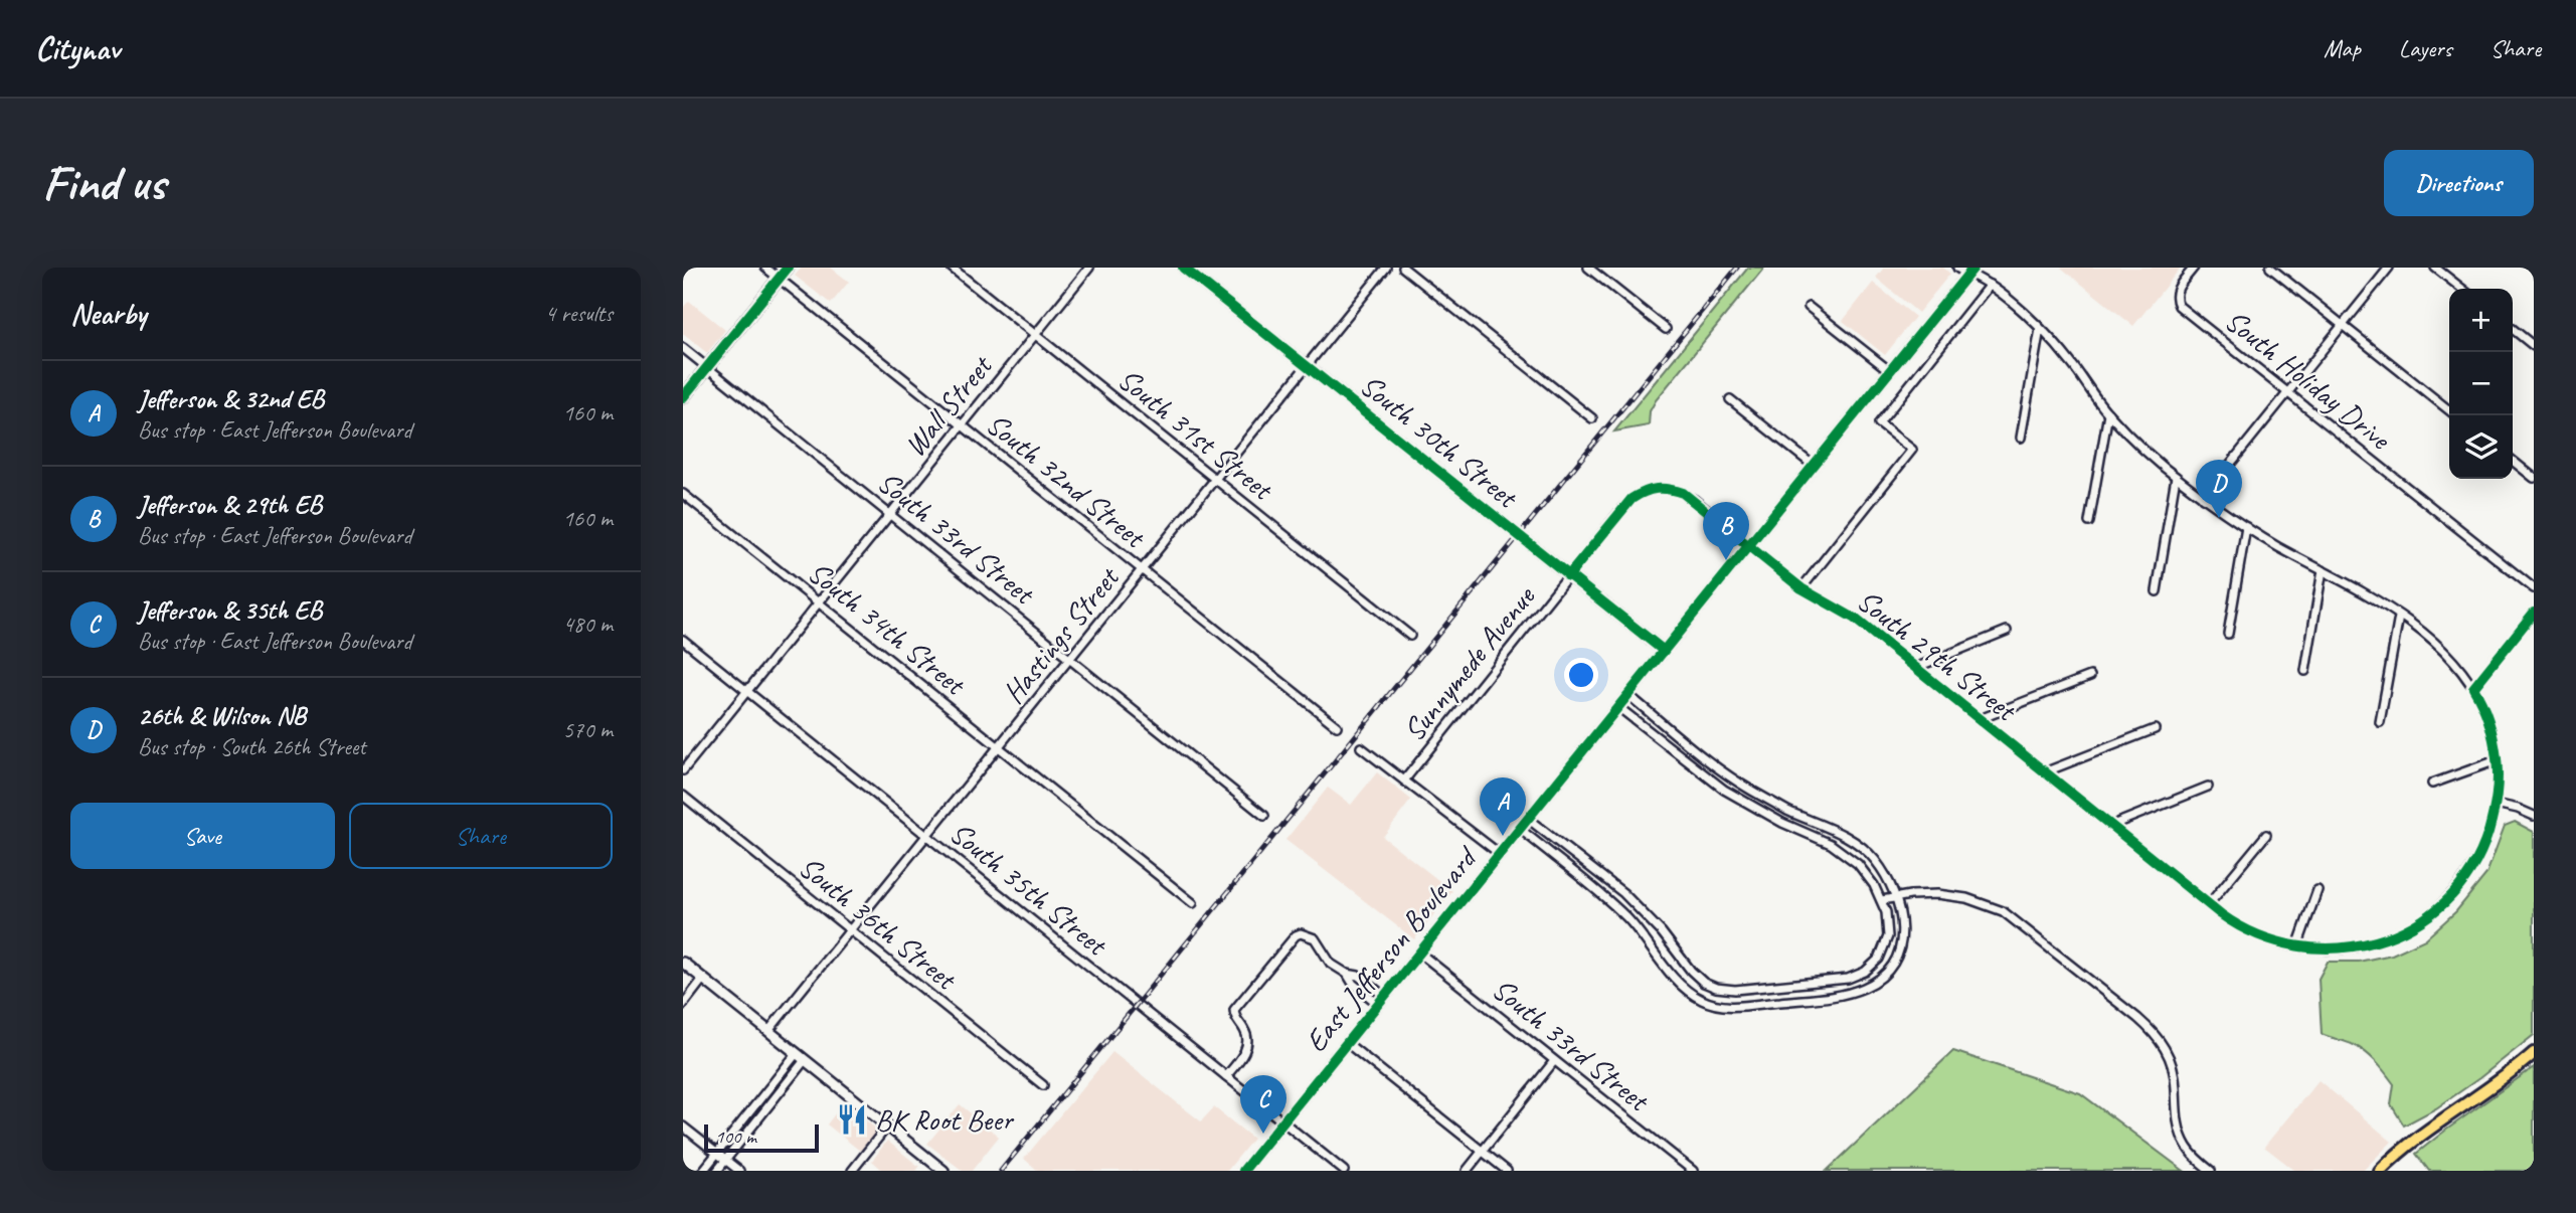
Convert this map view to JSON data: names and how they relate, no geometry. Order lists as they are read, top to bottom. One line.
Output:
{"streets":{"street":["South Holiday Drive","Wall Street","South 31st Street","South 30th Street","South 32nd Street","South 33rd Street","South 34th Street","Hastings Street","South 29th Street","Sunnymede Avenue","South 35th Street","South 36th Street","East Jefferson Boulevard"]},"crossings":[["Wall Street","South 31st Street"],["Wall Street","South 32nd Street"],["Wall Street","South 33rd Street"],["Wall Street","South 34th Street"],["Wall Street","South 35th Street"],["South 31st Street","Hastings Street"],["South 30th Street","Hastings Street"],["South 30th Street","Sunnymede Avenue"],["South 30th Street","East Jefferson Boulevard"],["South 32nd Street","Hastings Street"],["South 33rd Street","Hastings Street"],["South 33rd Street","East Jefferson Boulevard"],["South 34th Street","Hastings Street"],["Hastings Street","South 35th Street"],["Hastings Street","South 36th Street"],["South 29th Street","Sunnymede Avenue"],["South 29th Street","East Jefferson Boulevard"],["South 35th Street","East Jefferson Boulevard"]],"places":{"restaurant":["BK Root Beer"]},"scale_bar":"100 m","page":{"header":"Citynav","nav":["Map","Layers","Share"],"buttons":["Directions",["Save","Share"]],"title":"Find us","heading":["Nearby","4 results"],"map_buttons":["+","−"],"list":[{"mark":"A","name":"Jefferson & 32nd EB","note":"Bus stop · East Jefferson Boulevard","value":"160 m"},{"mark":"B","name":"Jefferson & 29th EB","note":"Bus stop · East Jefferson Boulevard","value":"160 m"},{"mark":"C","name":"Jefferson & 35th EB","note":"Bus stop · East Jefferson Boulevard","value":"480 m"},{"mark":"D","name":"26th & Wilson NB","note":"Bus stop · South 26th Street","value":"570 m"}],"pins":["D","B","A","C"],"scale":"100 m"}}
